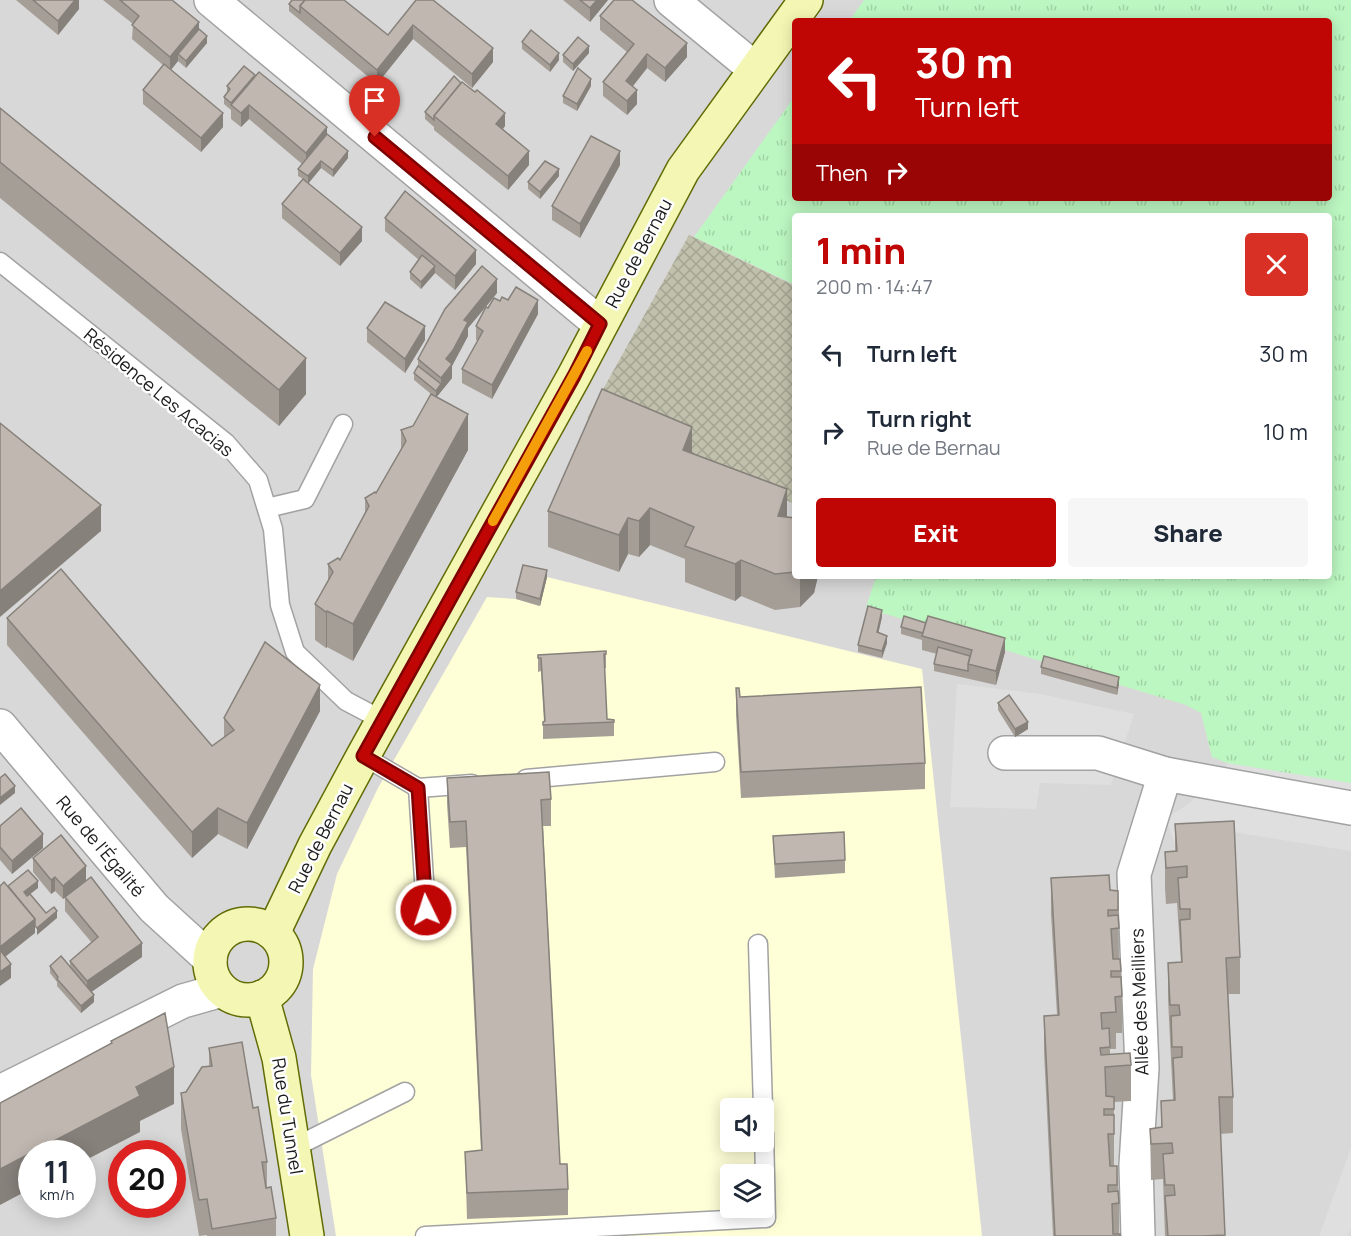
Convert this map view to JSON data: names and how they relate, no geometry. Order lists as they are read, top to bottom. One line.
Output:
{"streets":{"street":["Rue de Bernau","Rue de l'Égalité","Allée des Meilliers","Rue du Tunnel"],"lane":["Résidence Les Acacias"]},"crossings":[["Rue de Bernau","Résidence Les Acacias"],["Rue de Bernau","Rue de l'Égalité"],["Rue de Bernau","Rue du Tunnel"],["Rue de l'Égalité","Rue du Tunnel"]],"page":{"turn":["30 m","Turn left"],"then":"Then","heading":["1 min","200 m · 14:47"],"list":[{"name":"Turn left","value":"30 m"},{"name":"Turn right","note":"Rue de Bernau","value":"10 m"}],"buttons":["Exit","Share"],"speed":"11 km/h","limit":"20"}}
